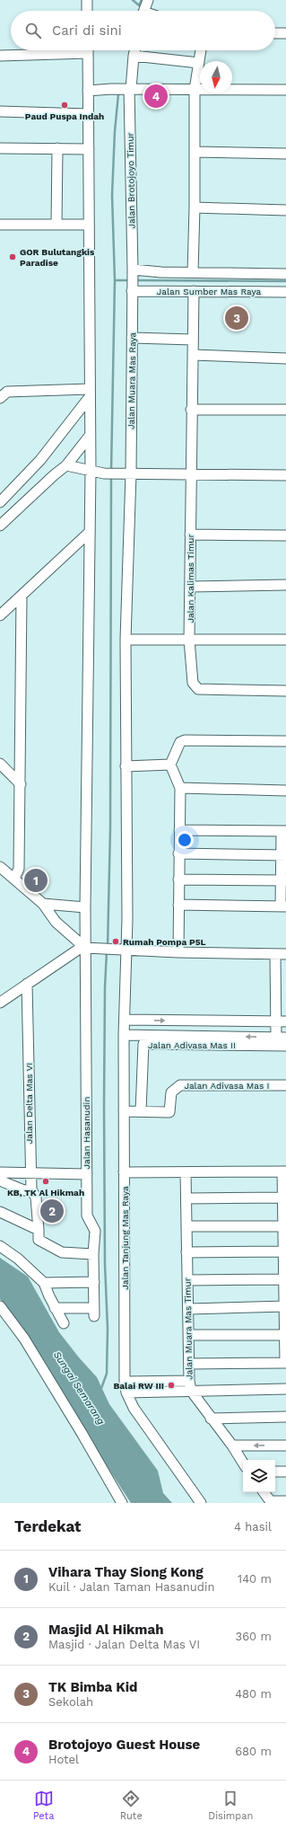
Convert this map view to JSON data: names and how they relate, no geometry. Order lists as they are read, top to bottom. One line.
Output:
{"streets":{"street":["Jalan Brotojoyo Timur","Jalan Sumber Mas Raya","Jalan Muara Mas Raya","Jalan Kalimas Timur","Jalan Adivasa Mas II","Jalan Adivasa Mas I","Jalan Delta Mas VI","Jalan Hasanudin","Jalan Tanjung Mas Raya","Jalan Muara Mas Timur"]},"crossings":[["Jalan Brotojoyo Timur","Jalan Sumber Mas Raya"],["Jalan Brotojoyo Timur","Jalan Muara Mas Raya"],["Jalan Sumber Mas Raya","Jalan Muara Mas Raya"],["Jalan Sumber Mas Raya","Jalan Kalimas Timur"],["Jalan Muara Mas Raya","Jalan Tanjung Mas Raya"],["Jalan Adivasa Mas II","Jalan Adivasa Mas I"],["Jalan Adivasa Mas I","Jalan Tanjung Mas Raya"]],"water":["Sungai Semarang"],"places":["Paud Puspa Indah","GOR Bulutangkis Paradise","Rumah Pompa P5L","KB, TK Al Hikmah","Balai RW III"],"north":"bottom","page":{"search":"Cari di sini","pins":["4","3","1","2"],"heading":["Terdekat","4 hasil"],"list":[{"mark":"1","name":"Vihara Thay Siong Kong","note":"Kuil · Jalan Taman Hasanudin","value":"140 m"},{"mark":"2","name":"Masjid Al Hikmah","note":"Masjid · Jalan Delta Mas VI","value":"360 m"},{"mark":"3","name":"TK Bimba Kid","note":"Sekolah","value":"480 m"},{"mark":"4","name":"Brotojoyo Guest House","note":"Hotel","value":"680 m"}],"nav":["Peta","Rute","Disimpan"]}}
